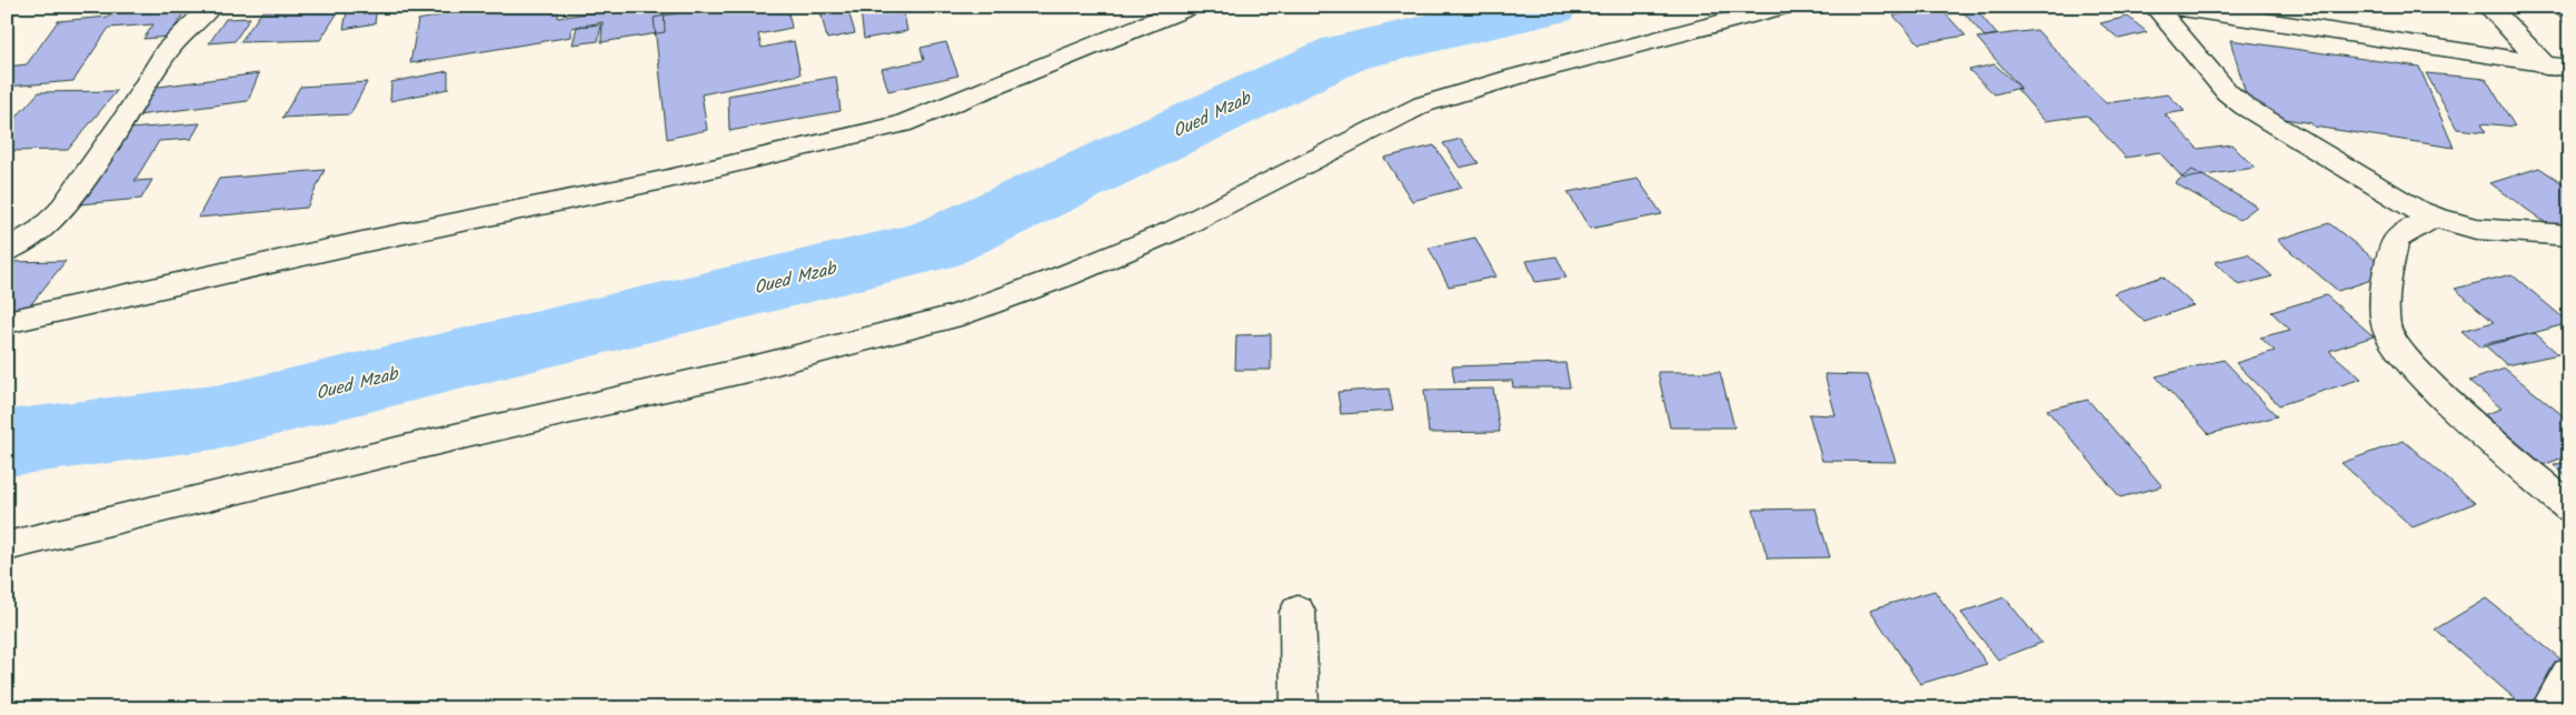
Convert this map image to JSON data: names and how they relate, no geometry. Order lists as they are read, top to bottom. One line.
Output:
{"water":["Oued Mzab"]}
